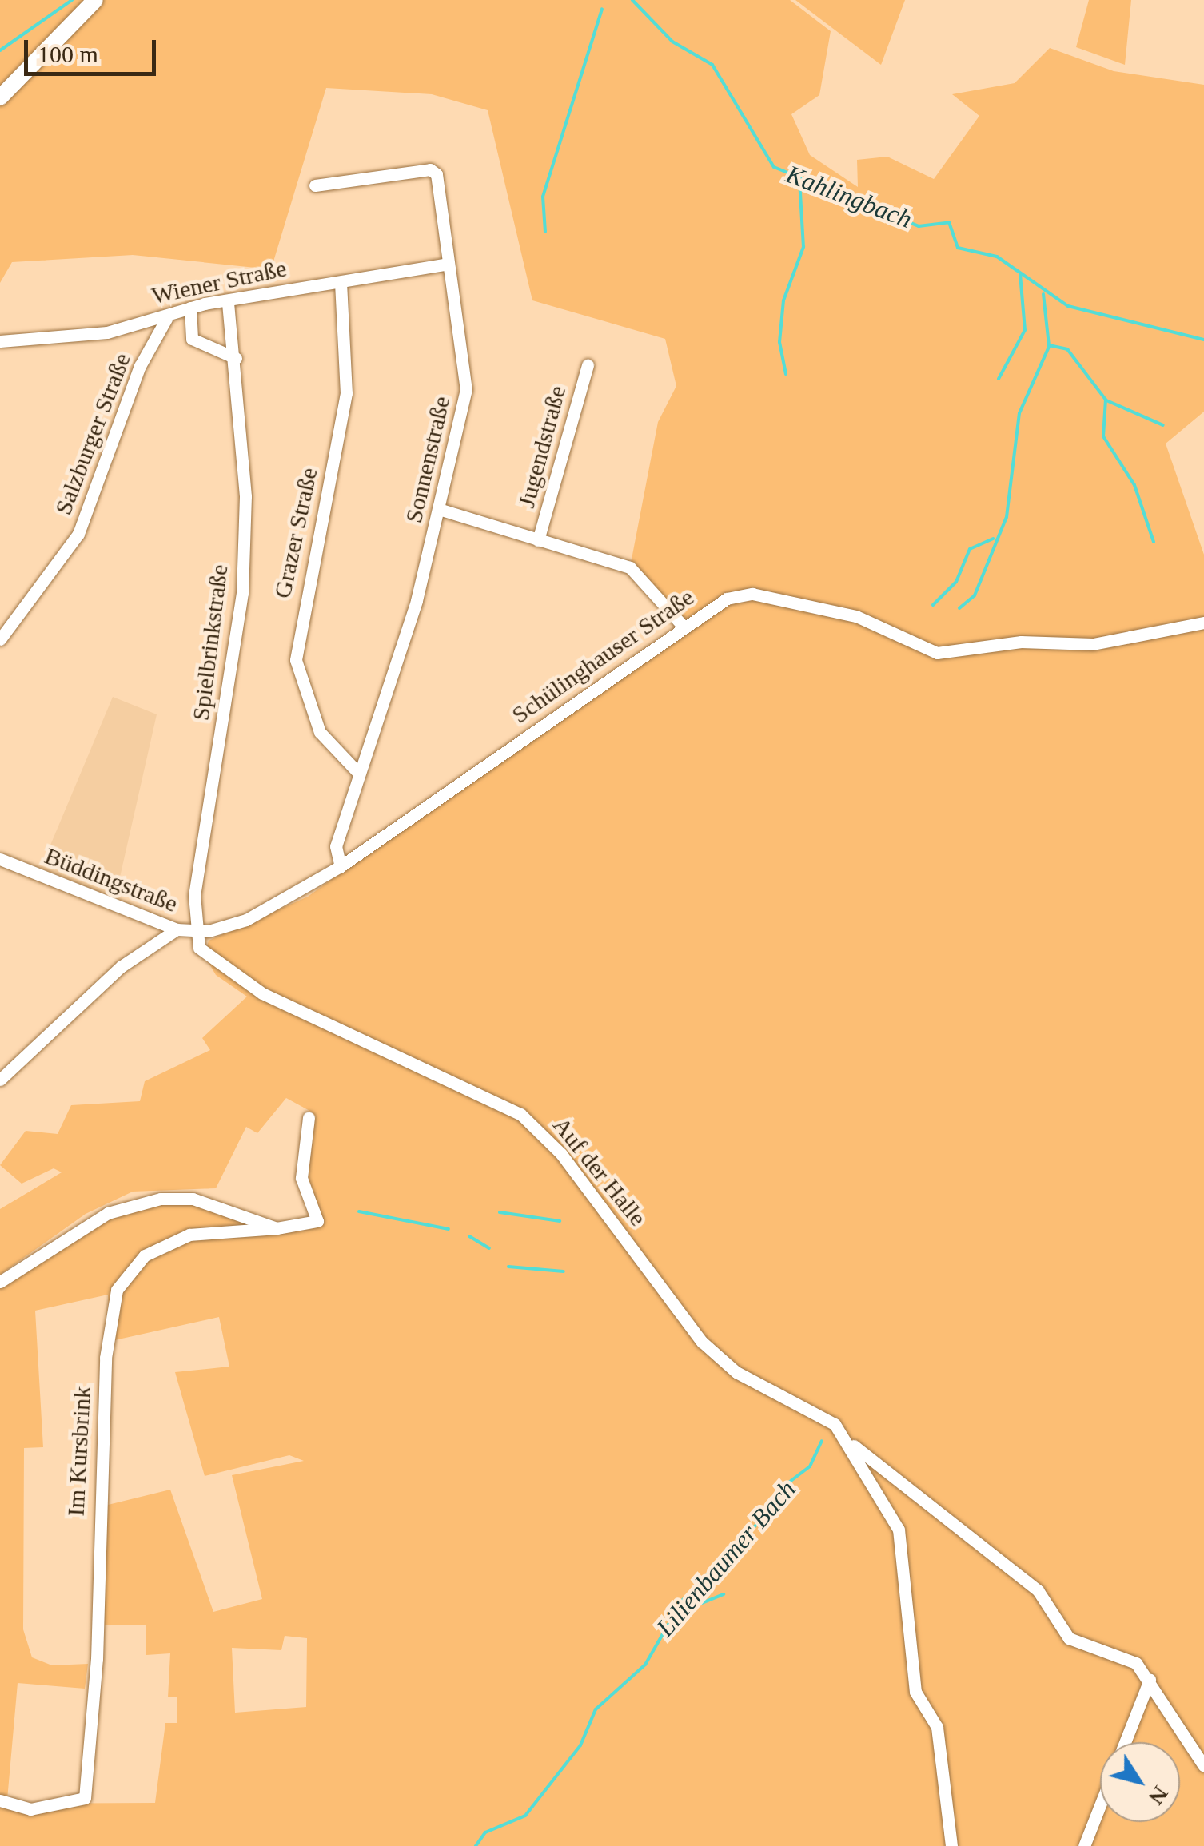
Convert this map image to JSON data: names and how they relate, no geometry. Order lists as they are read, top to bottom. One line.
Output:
{"streets":{"street":["Wiener Straße","Salzburger Straße","Jugendstraße","Sonnenstraße","Grazer Straße","Spielbrinkstraße","Schülinghauser Straße","Büddingstraße","Auf der Halle","Im Kursbrink"]},"crossings":[["Wiener Straße","Salzburger Straße"],["Wiener Straße","Sonnenstraße"],["Wiener Straße","Grazer Straße"],["Wiener Straße","Spielbrinkstraße"],["Jugendstraße","Sonnenstraße"],["Jugendstraße","Schülinghauser Straße"],["Sonnenstraße","Grazer Straße"],["Sonnenstraße","Schülinghauser Straße"],["Spielbrinkstraße","Büddingstraße"],["Spielbrinkstraße","Auf der Halle"],["Schülinghauser Straße","Büddingstraße"],["Büddingstraße","Auf der Halle"]],"water":["Kahlingbach","Lilienbaumer Bach"],"scale_bar":"100 m","north":"bottom right"}
